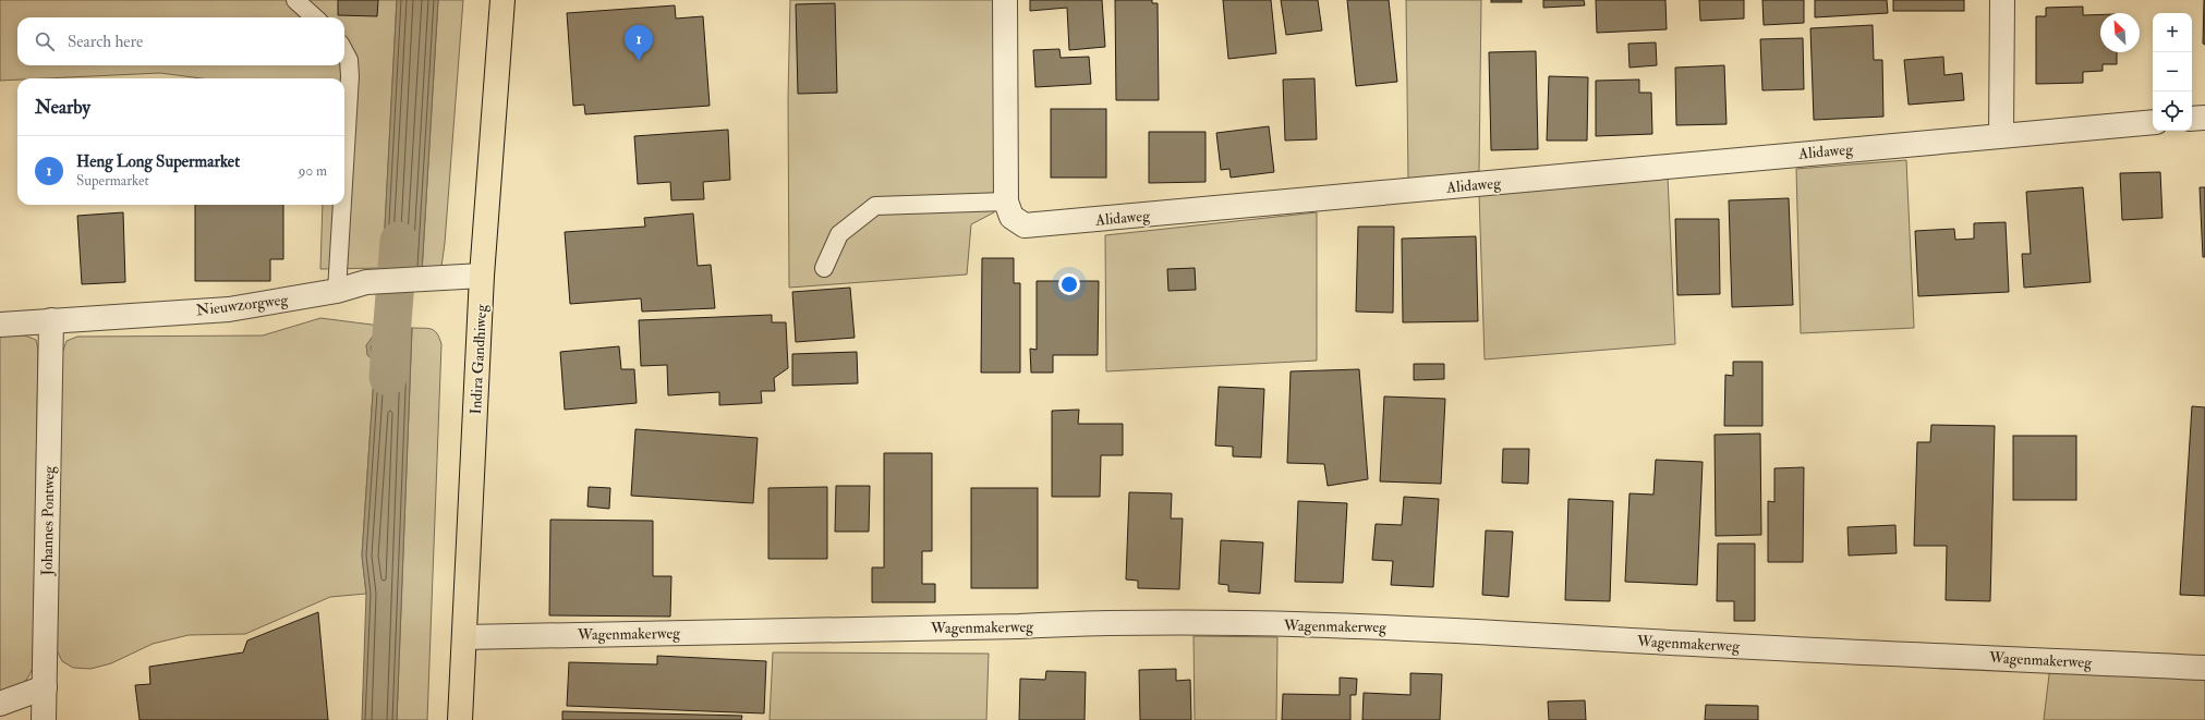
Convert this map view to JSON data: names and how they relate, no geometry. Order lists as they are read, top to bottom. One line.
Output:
{"streets":{"main road":["Indira Gandhiweg"],"street":["Alidaweg","Nieuwzorgweg","Johannes Pontweg","Wagenmakerweg"]},"crossings":[["Nieuwzorgweg","Indira Gandhiweg"],["Nieuwzorgweg","Johannes Pontweg"],["Indira Gandhiweg","Wagenmakerweg"]],"north":"top left","page":{"map_buttons":["+","−"],"search":"Search here","pins":"1","heading":"Nearby","list":[{"mark":"1","name":"Heng Long Supermarket","note":"Supermarket","value":"90 m"}]}}
